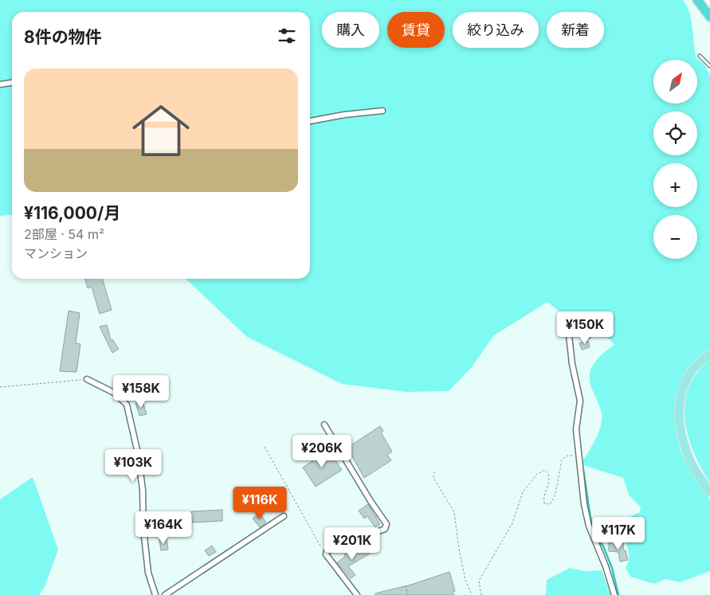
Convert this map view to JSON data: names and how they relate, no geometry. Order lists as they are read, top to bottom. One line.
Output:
{"north":"top right","page":{"chip":["購入","賃貸","絞り込み","新着"],"heading":"8件の物件","map_buttons":["+","−"],"list":[{"name":"¥116,000/月","note":"2部屋 · 54 m² · マンション"}],"price":["¥150K","¥158K","¥206K","¥103K","¥116K","¥164K","¥117K","¥201K"]}}
